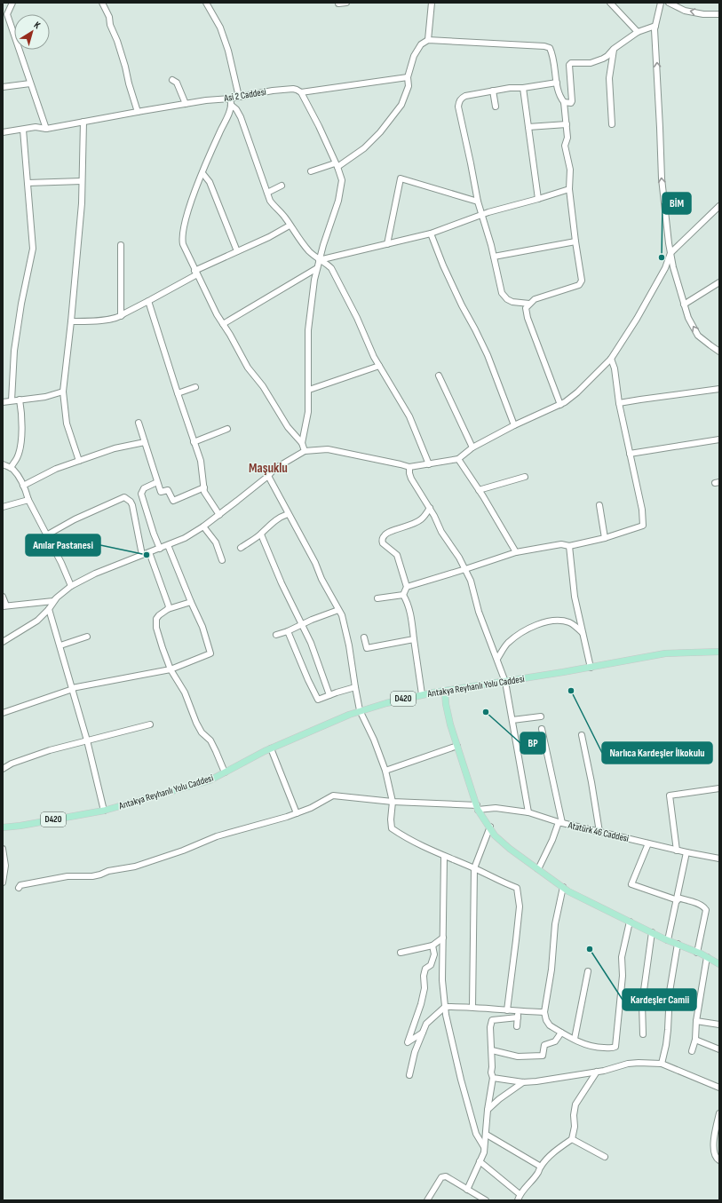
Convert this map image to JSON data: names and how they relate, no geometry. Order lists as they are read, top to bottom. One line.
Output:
{"streets":{"main road":["Antakya Reyhanlı Yolu Caddesi","D420"],"street":["Asi 2 Caddesi","Atatürk 46 Caddesi"]},"crossings":[["Antakya Reyhanlı Yolu Caddesi","D420"]],"districts":["Maşuklu"],"places":["BİM","Anılar Pastanesi","Narlıca Kardeşler İlkokulu","BP","Kardeşler Camii"],"north":"top right"}
